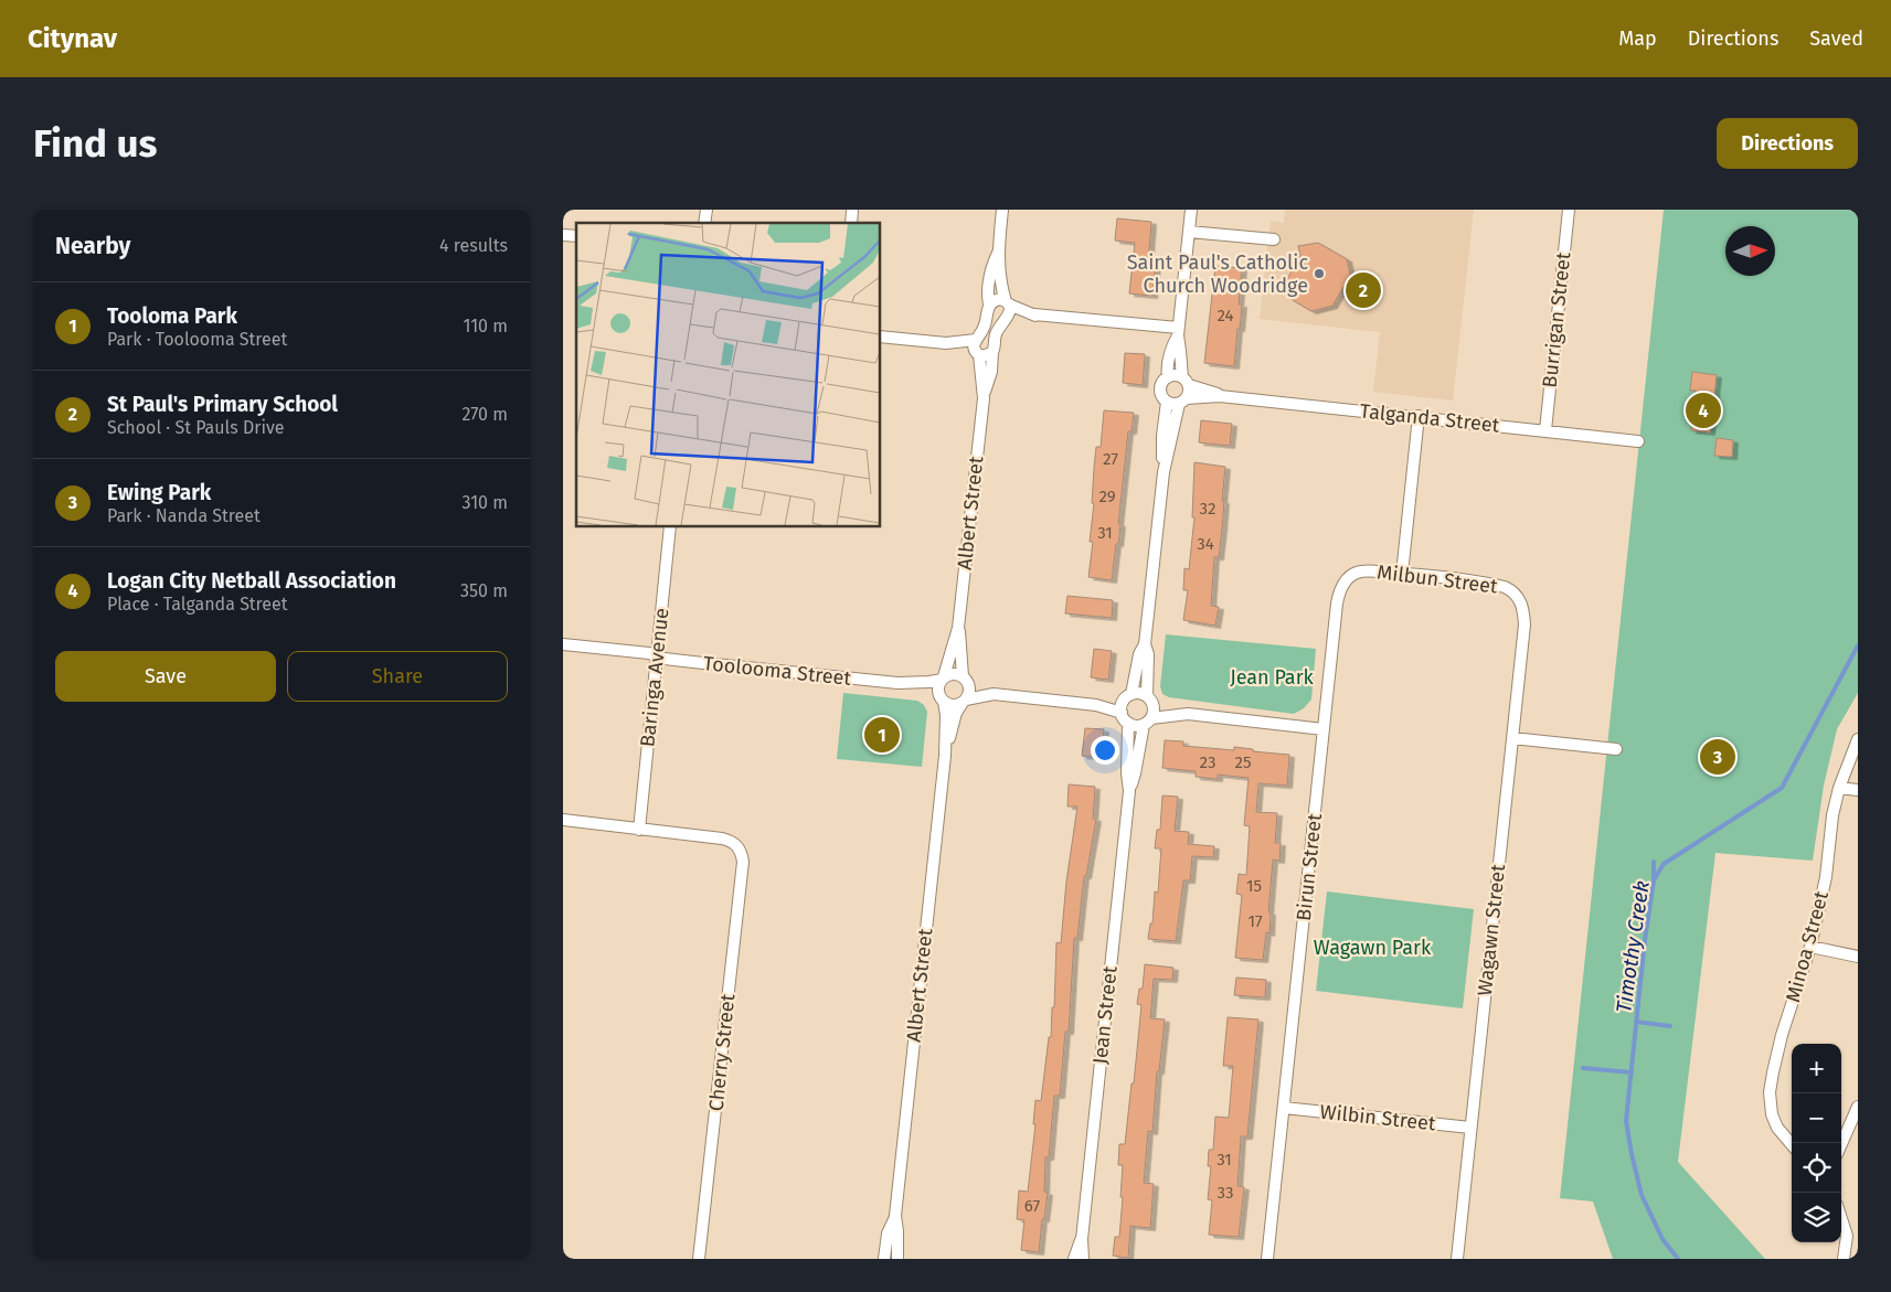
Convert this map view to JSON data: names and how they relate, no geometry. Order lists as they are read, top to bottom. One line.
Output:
{"streets":{"street":["Burrigan Street","Talganda Street","Albert Street","Milbun Street","Toolooma Street","Baringa Avenue","Birun Street","Wagawn Street","Minoa Street","Jean Street","Cherry Street","Wilbin Street"]},"crossings":[["Burrigan Street","Talganda Street"],["Talganda Street","Jean Street"],["Albert Street","Toolooma Street"],["Milbun Street","Birun Street"],["Milbun Street","Wagawn Street"],["Toolooma Street","Baringa Avenue"],["Baringa Avenue","Cherry Street"],["Birun Street","Wilbin Street"],["Wagawn Street","Wilbin Street"]],"water":["Timothy Creek"],"parks":["Jean Park","Wagawn Park"],"places":["Saint Paul's Catholic Church Woodridge"],"house_numbers":["24","27","29","32","31","34","23","25","15","17","31","33","67"],"north":"right","page":{"header":"Citynav","nav":["Map","Directions","Saved"],"buttons":["Directions",["Save","Share"]],"title":"Find us","heading":["Nearby","4 results"],"pins":["2","4","1","3"],"list":[{"mark":"1","name":"Tooloma Park","note":"Park · Toolooma Street","value":"110 m"},{"mark":"2","name":"St Paul's Primary School","note":"School · St Pauls Drive","value":"270 m"},{"mark":"3","name":"Ewing Park","note":"Park · Nanda Street","value":"310 m"},{"mark":"4","name":"Logan City Netball Association","note":"Place · Talganda Street","value":"350 m"}],"map_buttons":["+","−"]}}
